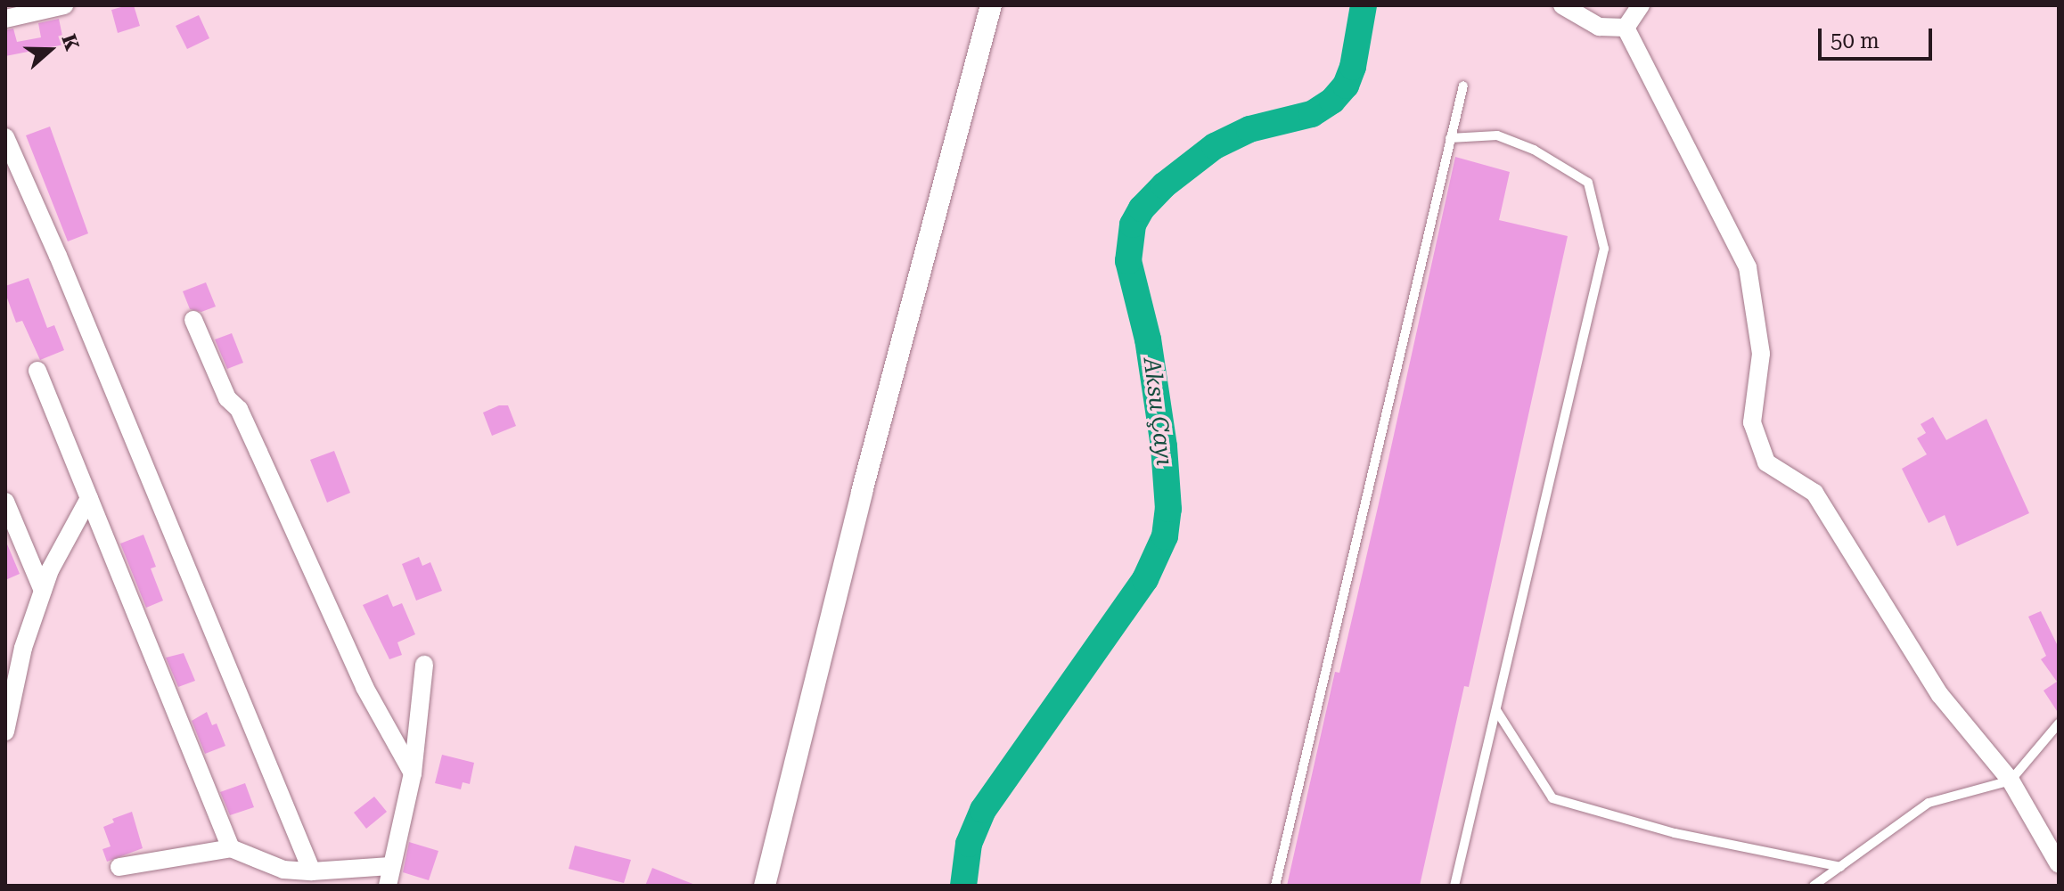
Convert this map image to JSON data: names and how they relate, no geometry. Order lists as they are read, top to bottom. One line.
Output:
{"water":["Aksu Çayı"],"scale_bar":"50 m","north":"right"}
